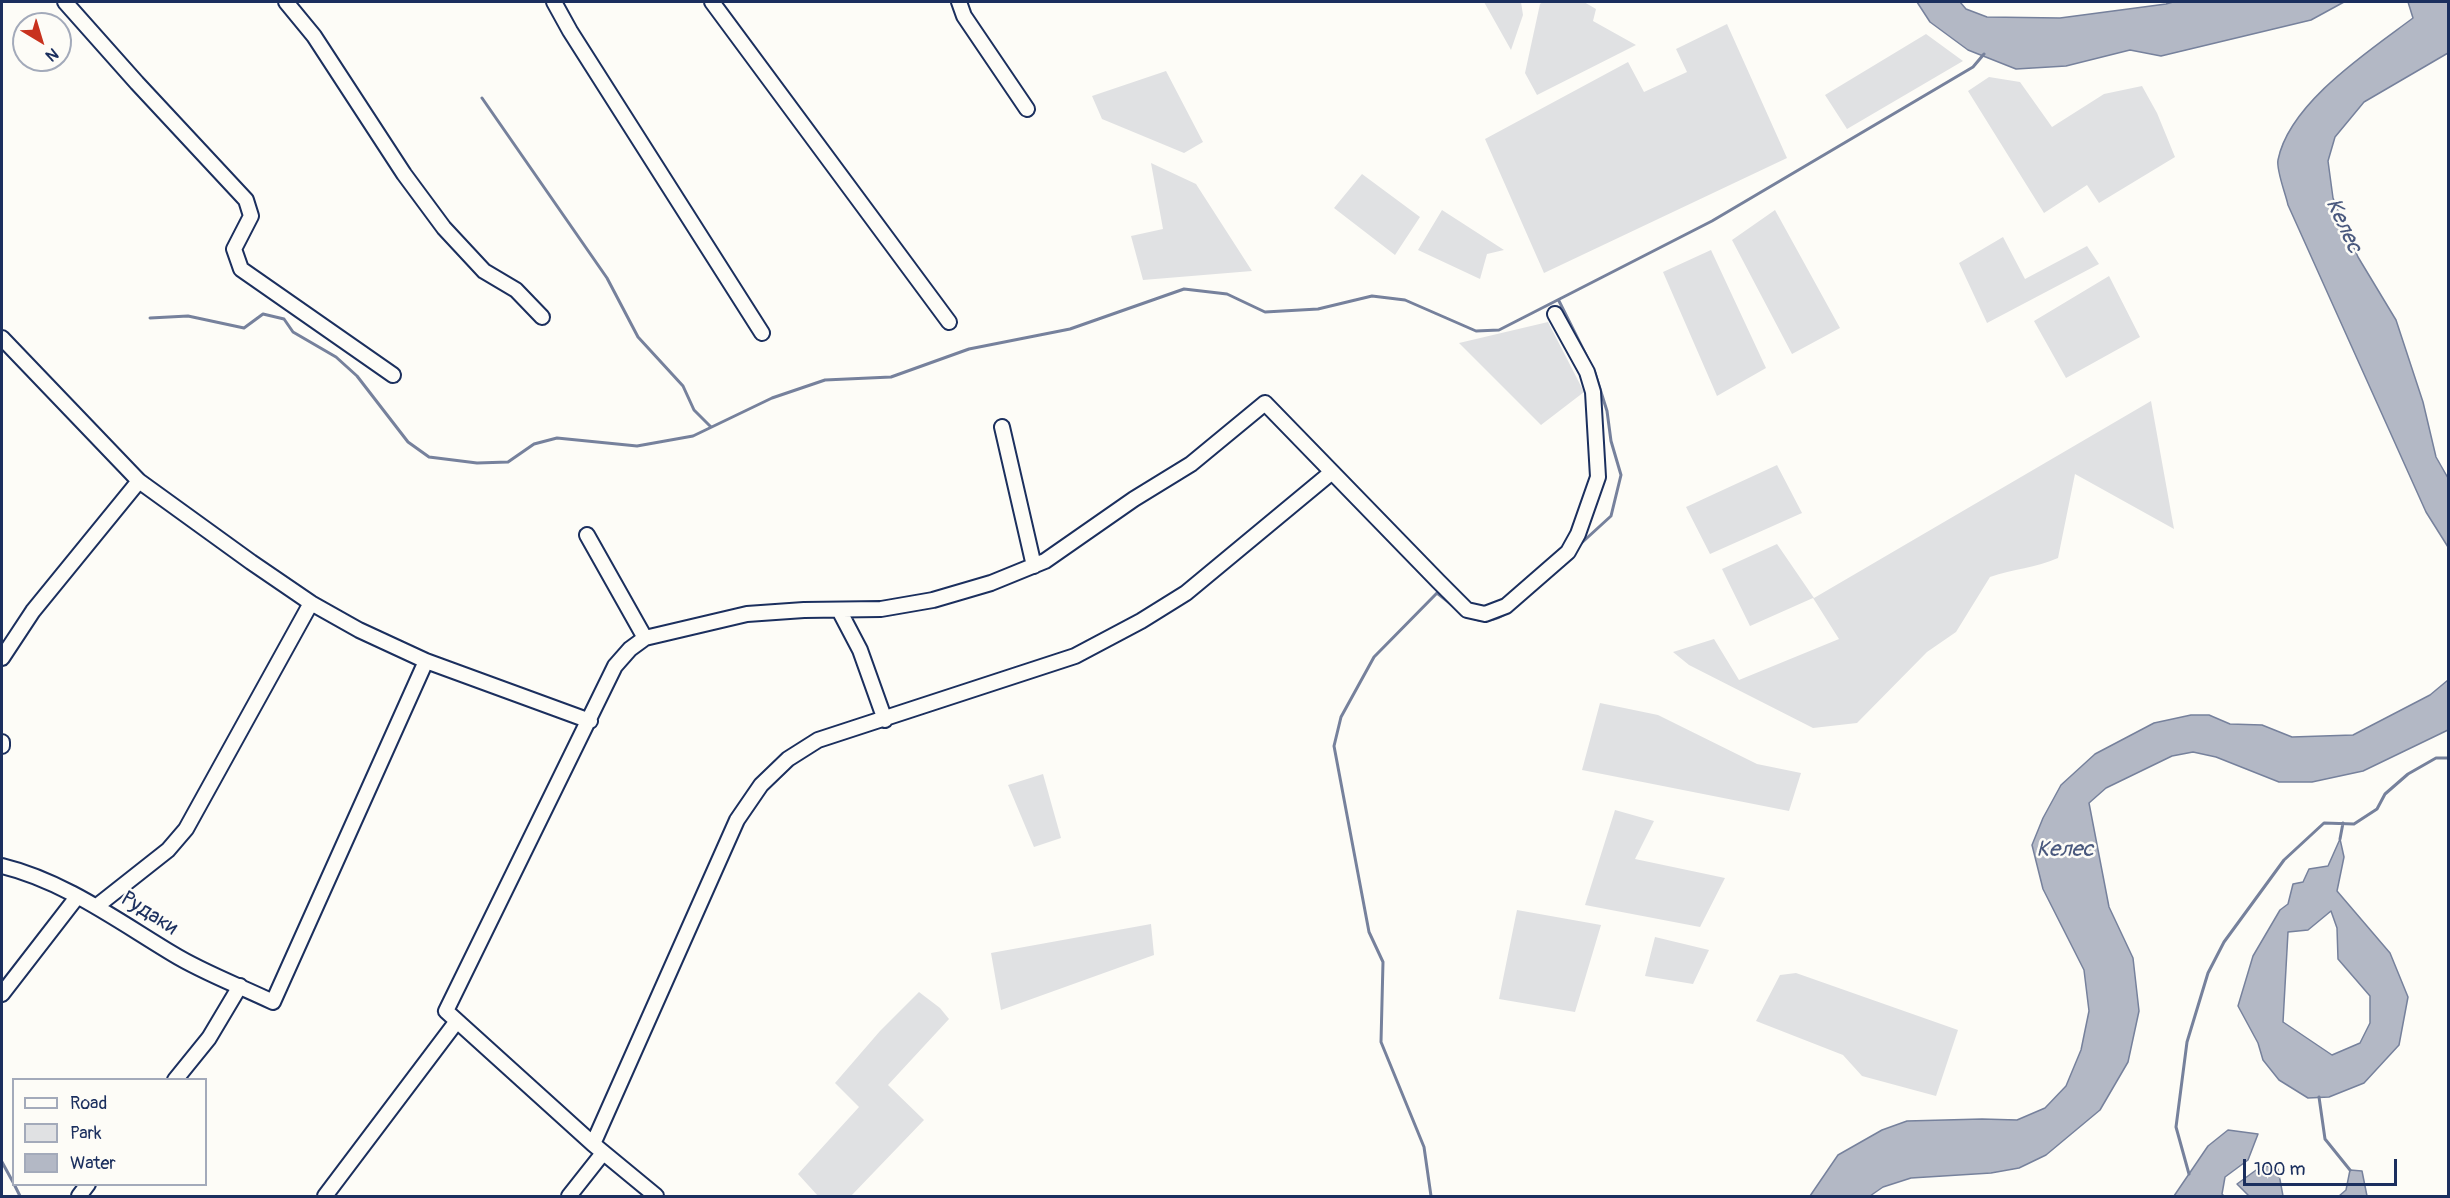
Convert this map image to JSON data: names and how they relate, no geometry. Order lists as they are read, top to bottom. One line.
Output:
{"streets":{"street":["Рудаки"]},"water":["Келес"],"legend":["Road","Park","Water"],"scale_bar":"100 m","north":"bottom right"}
